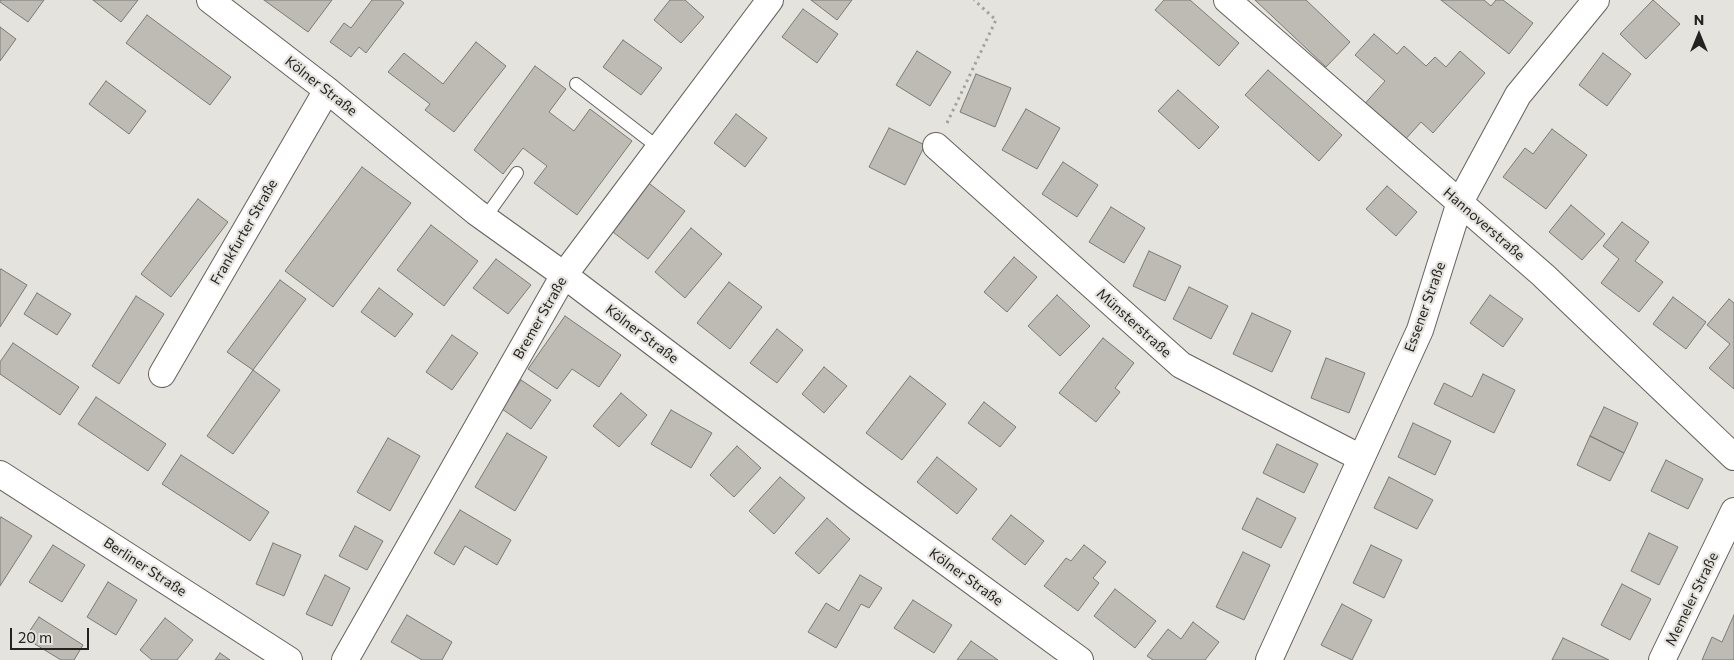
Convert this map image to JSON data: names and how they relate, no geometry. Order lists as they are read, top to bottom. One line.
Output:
{"streets":{"street":["Kölner Straße","Hannoverstraße","Frankfurter Straße","Essener Straße","Bremer Straße","Münsterstraße","Berliner Straße","Memeler Straße"]},"crossings":[["Kölner Straße","Frankfurter Straße"],["Kölner Straße","Bremer Straße"],["Hannoverstraße","Essener Straße"],["Essener Straße","Münsterstraße"]],"scale_bar":"20 m","north":"top"}
